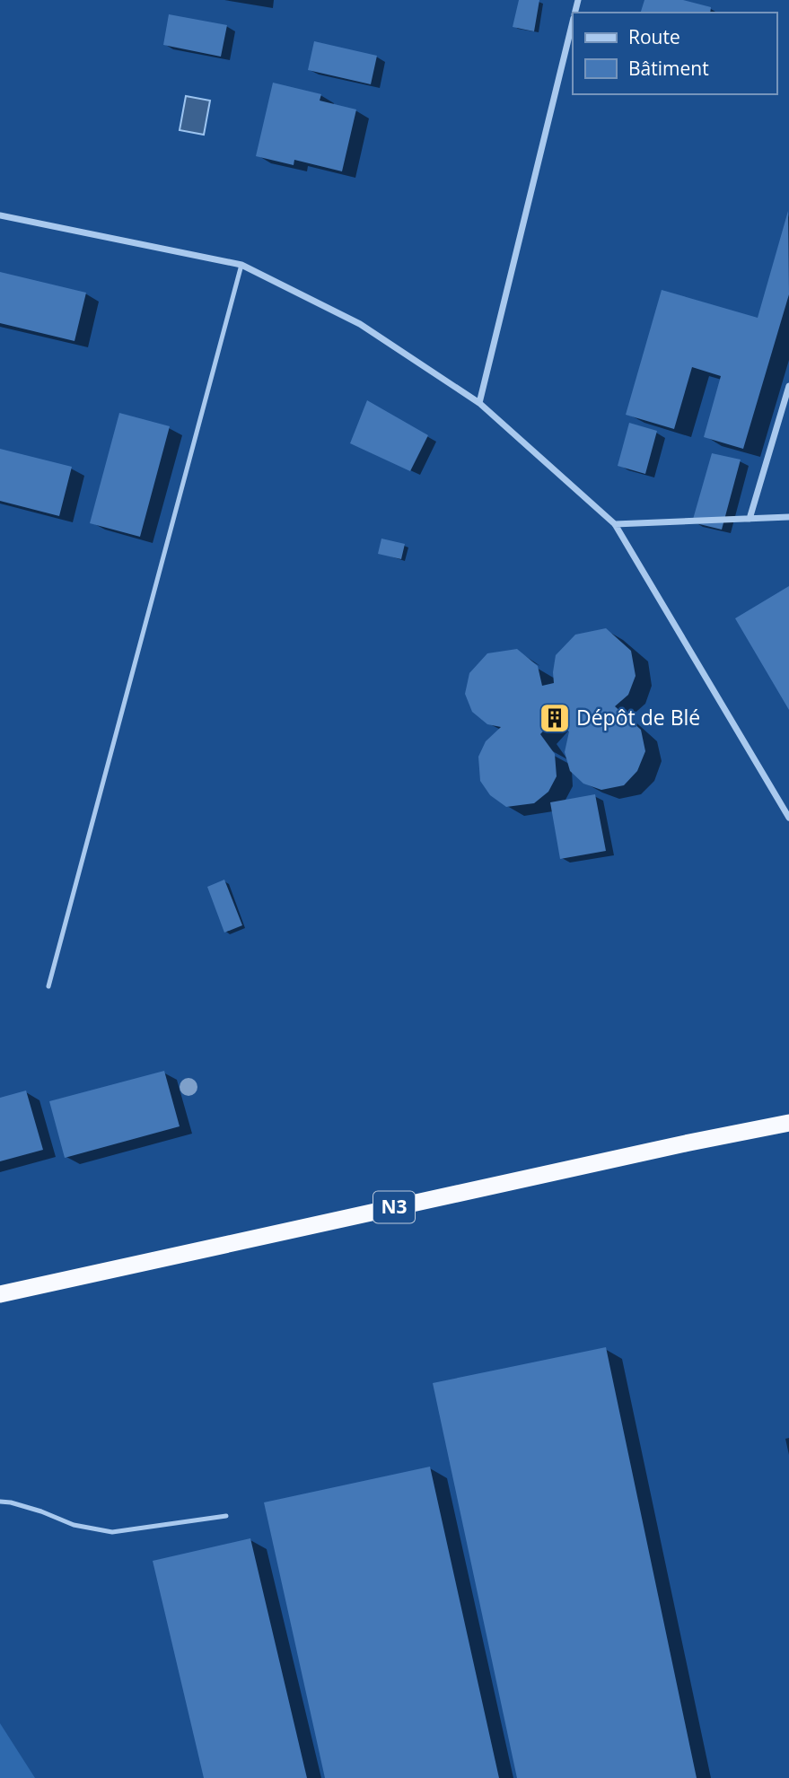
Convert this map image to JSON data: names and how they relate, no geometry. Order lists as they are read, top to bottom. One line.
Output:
{"streets":{"highway":["N3"]},"places":{"building":["Dépôt de Blé"]},"legend":["Route","Bâtiment"]}
